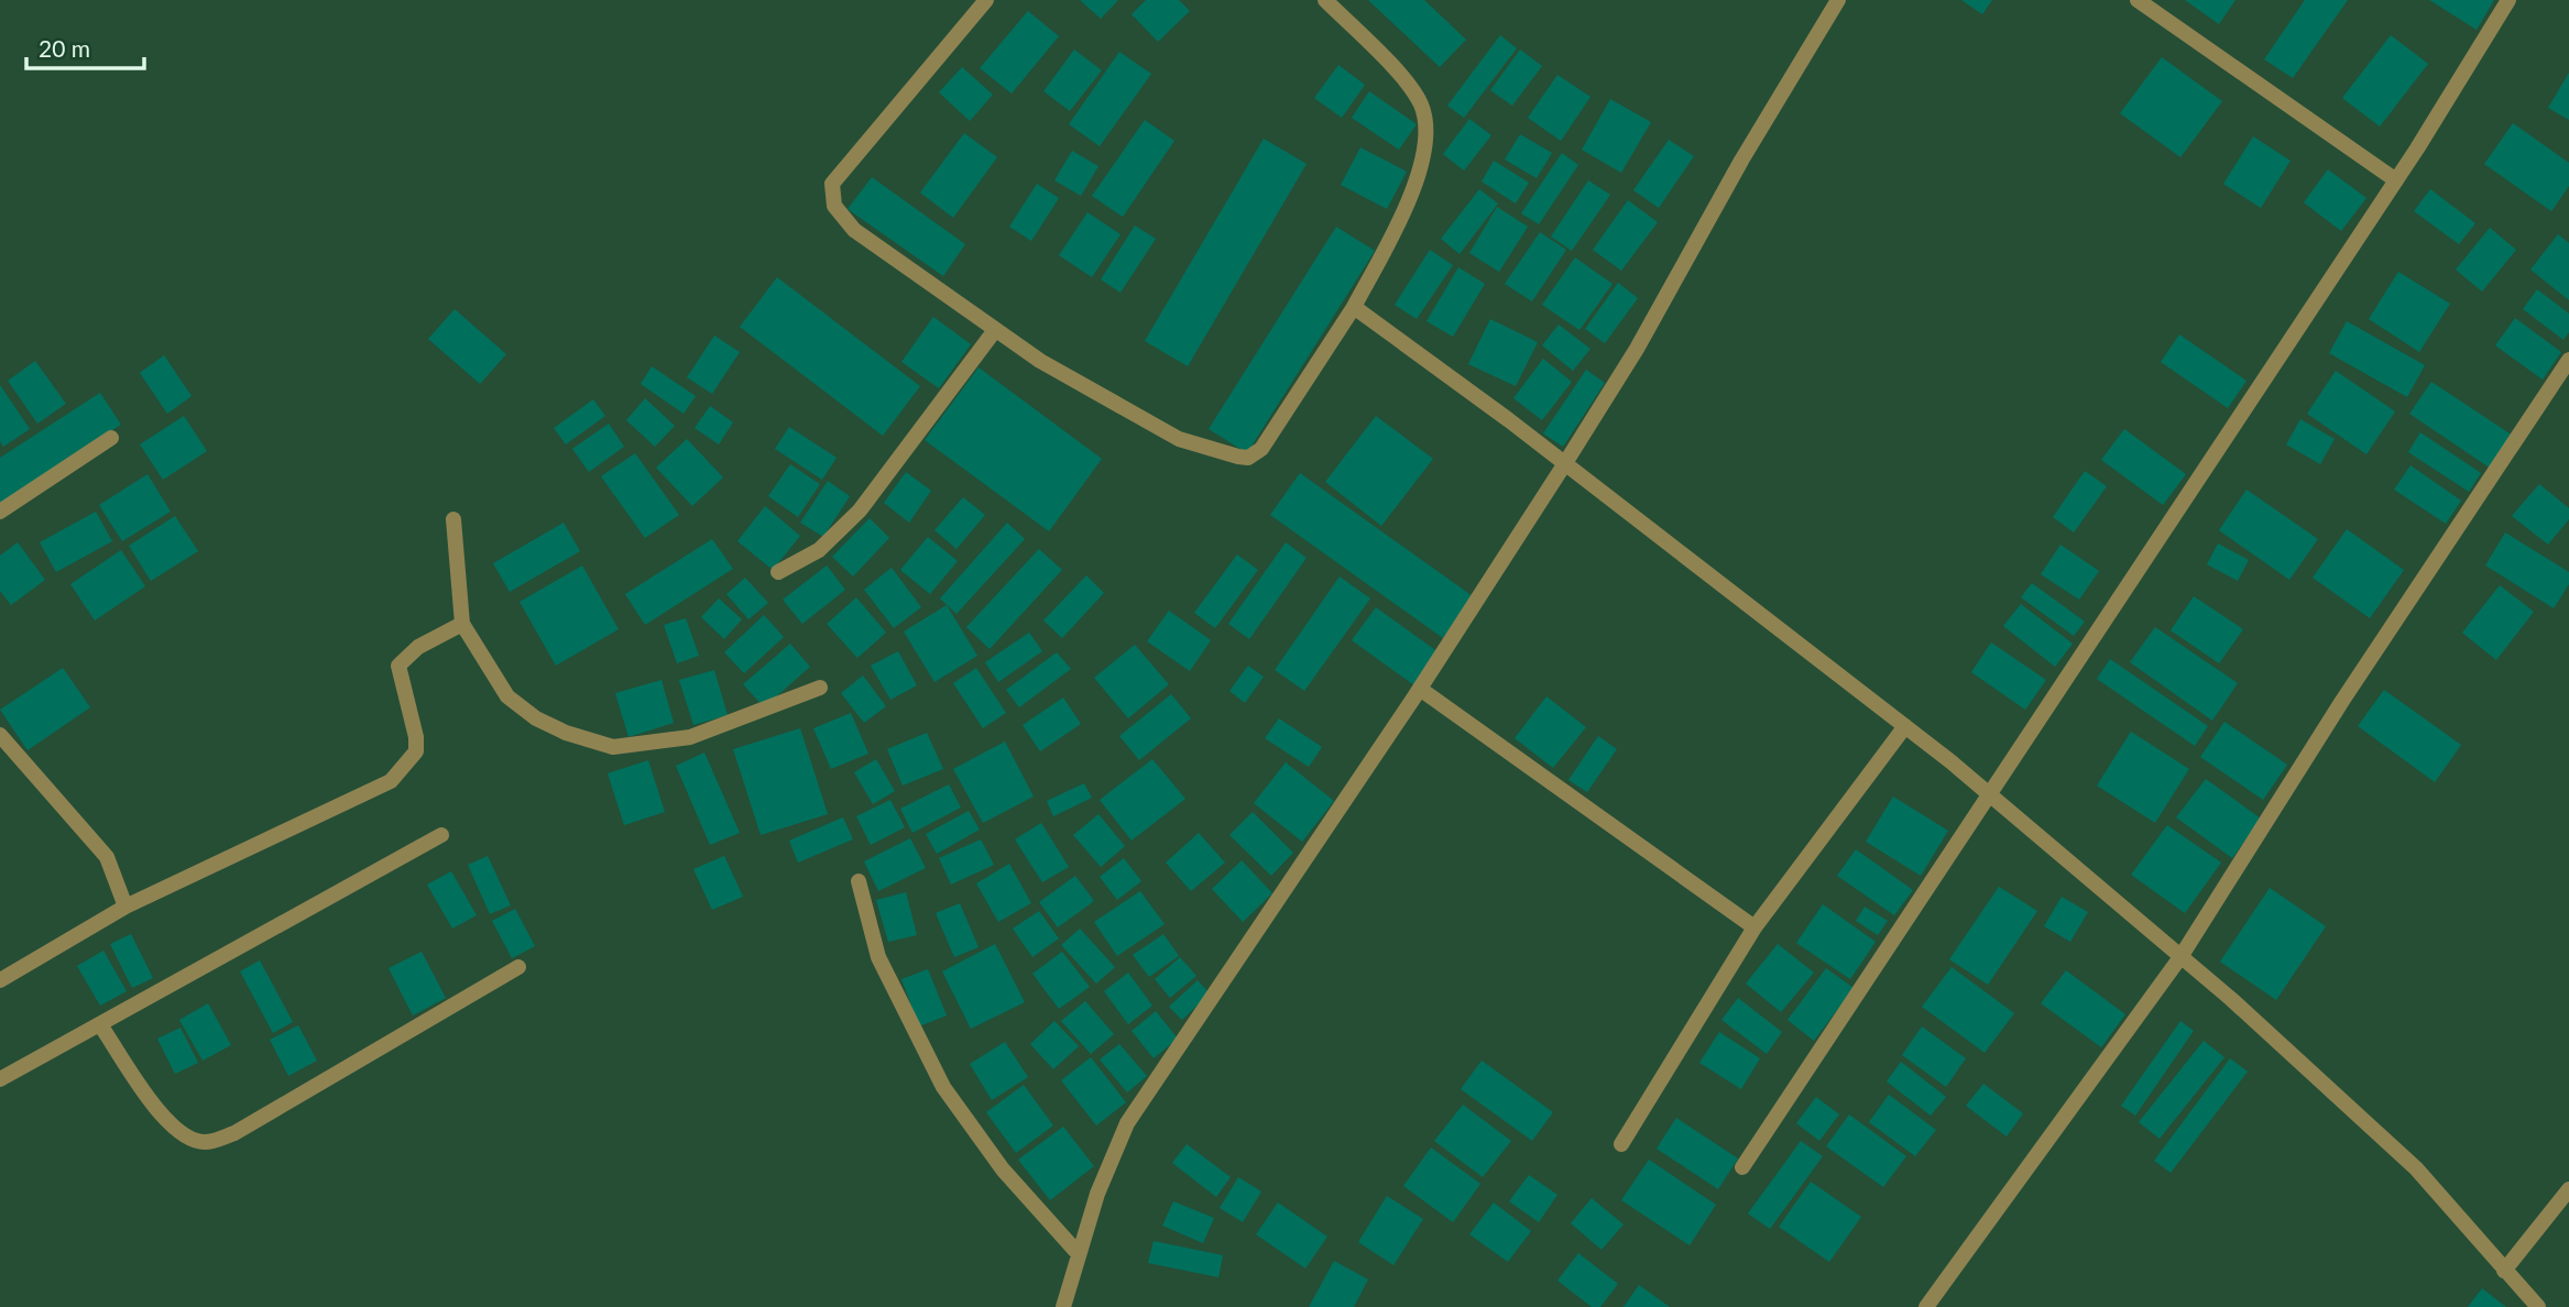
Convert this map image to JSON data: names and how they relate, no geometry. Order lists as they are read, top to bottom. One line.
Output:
{"scale_bar":"20 m"}
